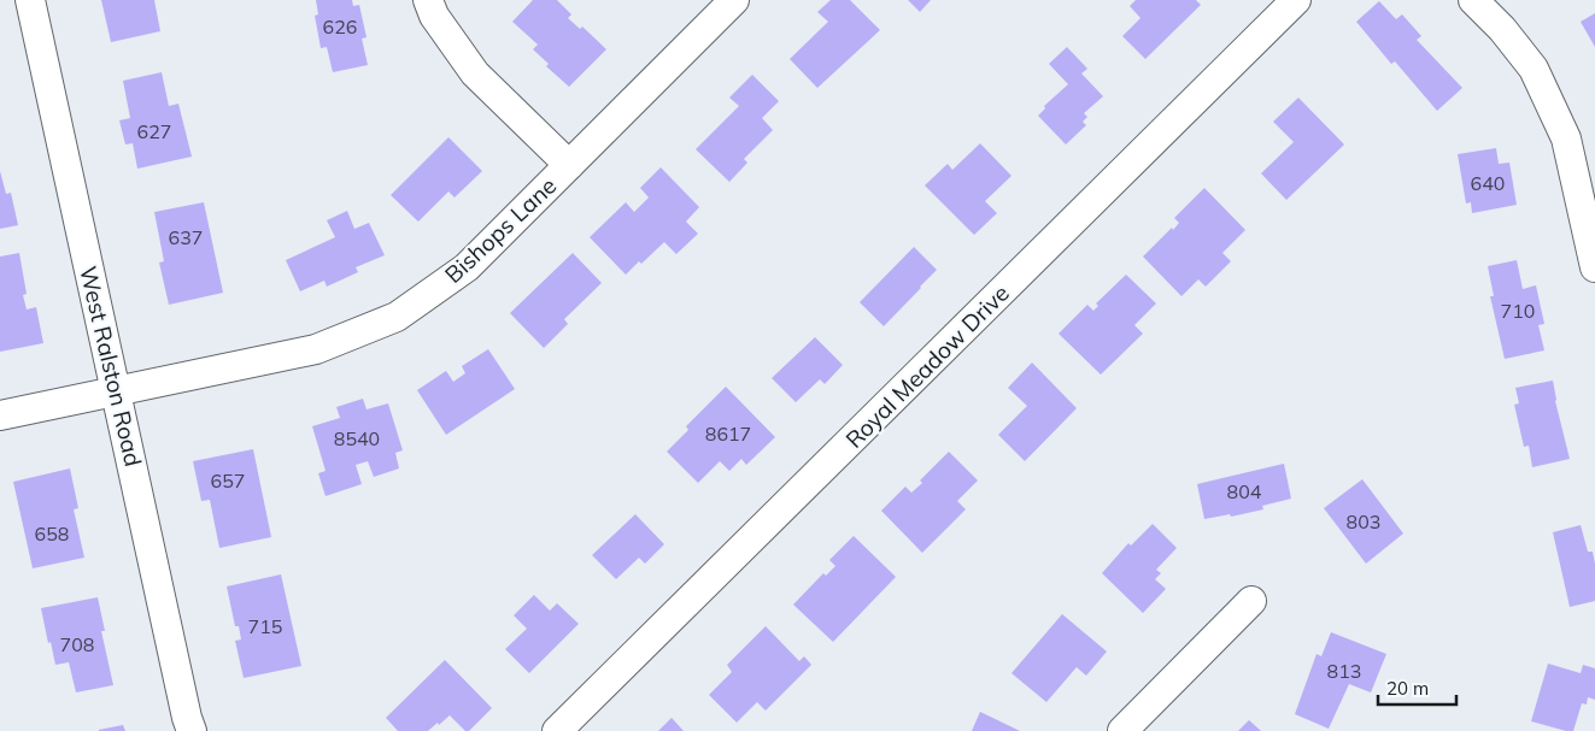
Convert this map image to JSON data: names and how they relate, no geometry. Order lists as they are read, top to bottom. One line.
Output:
{"streets":{"street":["Bishops Lane","West Ralston Road","Royal Meadow Drive"]},"crossings":[["Bishops Lane","West Ralston Road"]],"house_numbers":["626","627","640","637","710","8617","8540","657","804","803","658","715","708","813"],"scale_bar":"20 m"}
